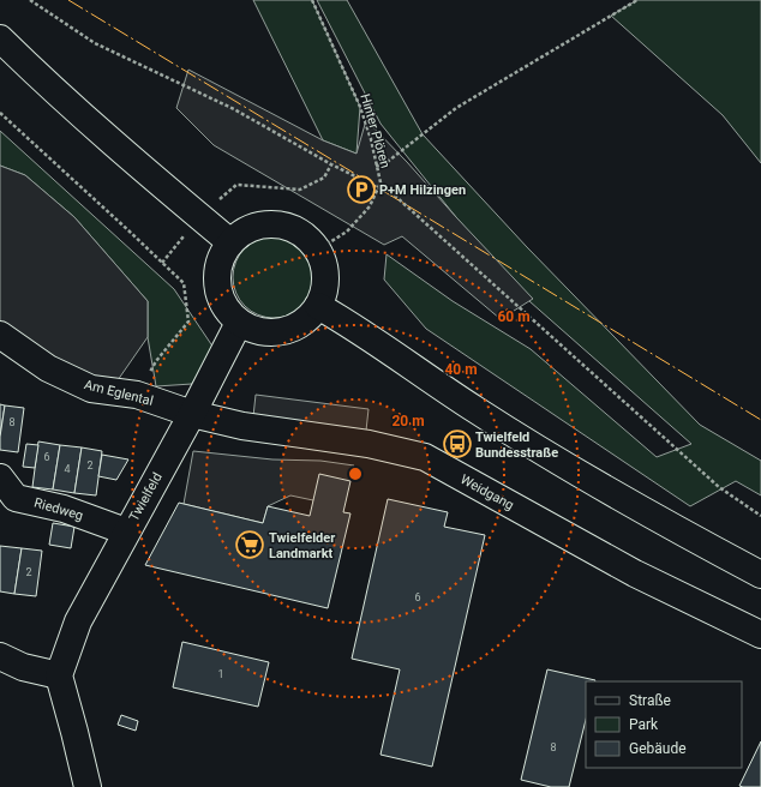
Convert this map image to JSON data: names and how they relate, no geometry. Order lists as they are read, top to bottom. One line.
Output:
{"streets":{"street":["Am Eglental","Weidgang","Twielfeld","Riedweg"],"path":["Hinter Plören"]},"crossings":[["Hinter Plören","Twielfeld"],["Am Eglental","Weidgang"],["Am Eglental","Twielfeld"],["Weidgang","Twielfeld"],["Twielfeld","Riedweg"]],"places":{"parking":["P+M Hilzingen"],"bus stop":["Twielfeld Bundesstraße"],"supermarket":["Twielfelder Landmarkt"]},"house_numbers":["8","6","2","4","2","6","1","8"],"legend":["Straße","Park","Gebäude"],"rings":["60 m","40 m","20 m"]}
